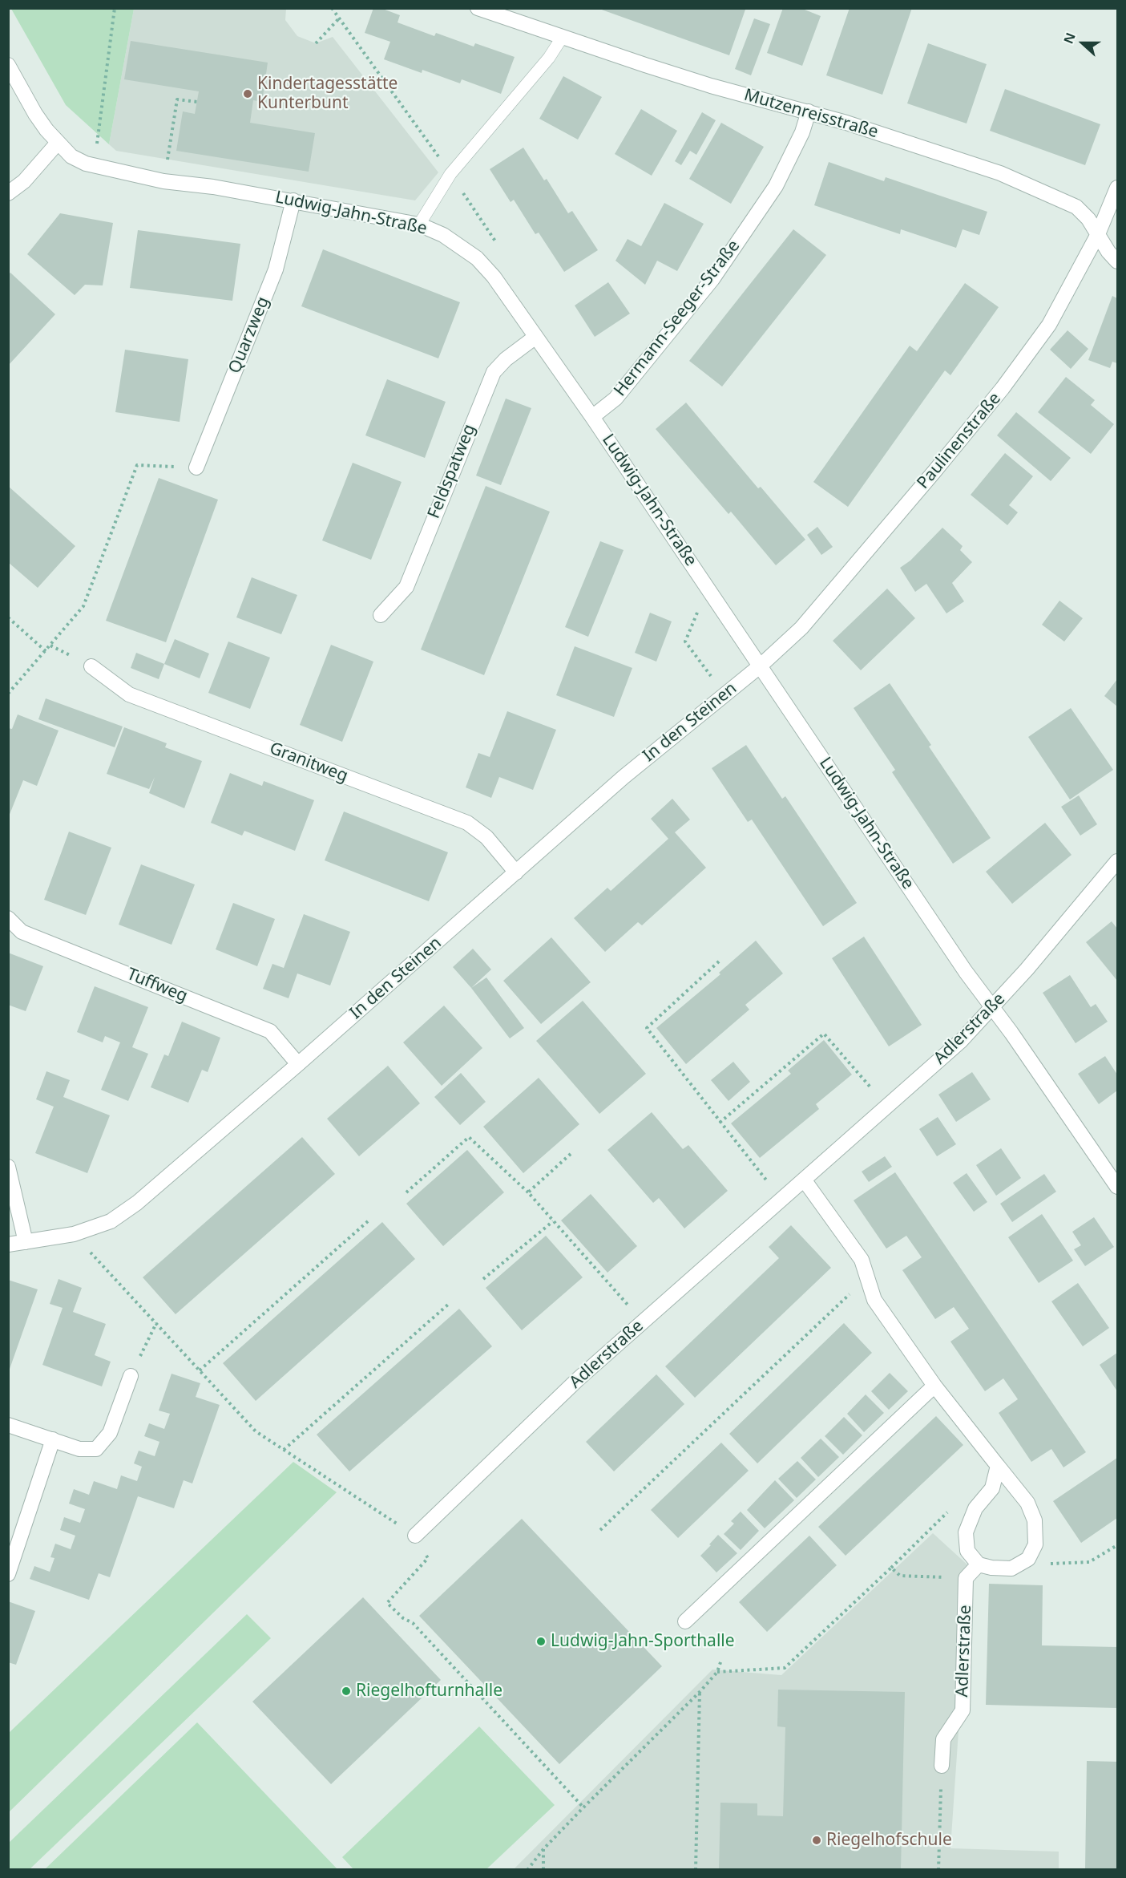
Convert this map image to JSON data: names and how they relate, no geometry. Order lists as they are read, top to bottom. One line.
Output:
{"streets":{"street":["Mutzenreisstraße","Ludwig-Jahn-Straße","Hermann-Seeger-Straße","Quarzweg","Paulinenstraße","Feldspatweg","In den Steinen","Granitweg","Tuffweg","Adlerstraße"]},"crossings":[["Mutzenreisstraße","Hermann-Seeger-Straße"],["Mutzenreisstraße","Paulinenstraße"],["Ludwig-Jahn-Straße","Hermann-Seeger-Straße"],["Ludwig-Jahn-Straße","Quarzweg"],["Ludwig-Jahn-Straße","Paulinenstraße"],["Ludwig-Jahn-Straße","Feldspatweg"],["Ludwig-Jahn-Straße","In den Steinen"],["Ludwig-Jahn-Straße","Adlerstraße"],["Paulinenstraße","In den Steinen"],["In den Steinen","Granitweg"],["In den Steinen","Tuffweg"]],"places":["Kindertagesstätte Kunterbunt","Ludwig-Jahn-Sporthalle","Riegelhofturnhalle","Riegelhofschule"],"north":"left"}
